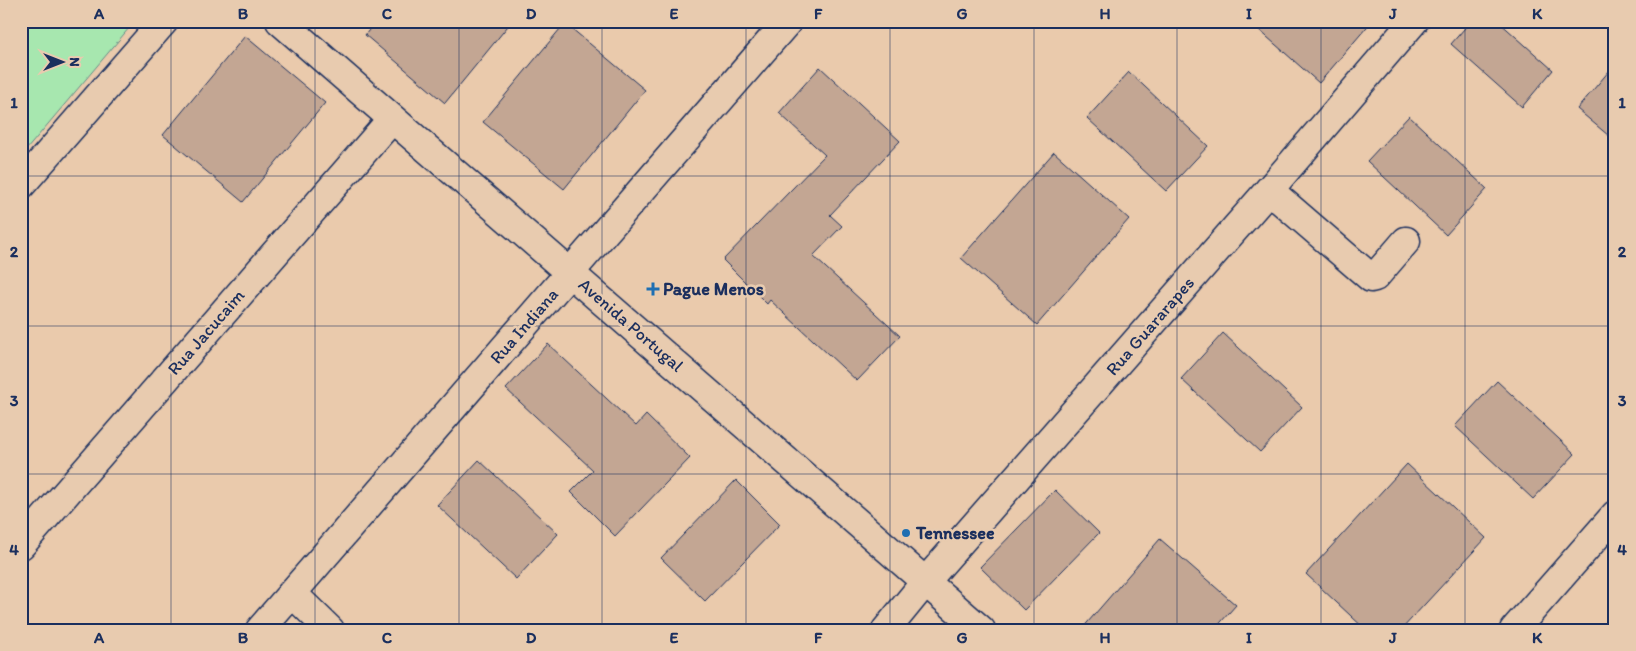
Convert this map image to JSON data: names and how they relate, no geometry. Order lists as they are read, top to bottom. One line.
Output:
{"streets":{"street":["Avenida Portugal","Rua Indiana","Rua Guararapes","Rua Jacucaim"]},"crossings":[["Avenida Portugal","Rua Indiana"],["Avenida Portugal","Rua Guararapes"],["Avenida Portugal","Rua Jacucaim"]],"places":{"health":["Pague Menos"],"other":["Tennessee"]},"north":"right","grid":{"columns":["A","B","C","D","E","F","G","H","I","J","K"],"rows":["1","2","3","4"]}}
